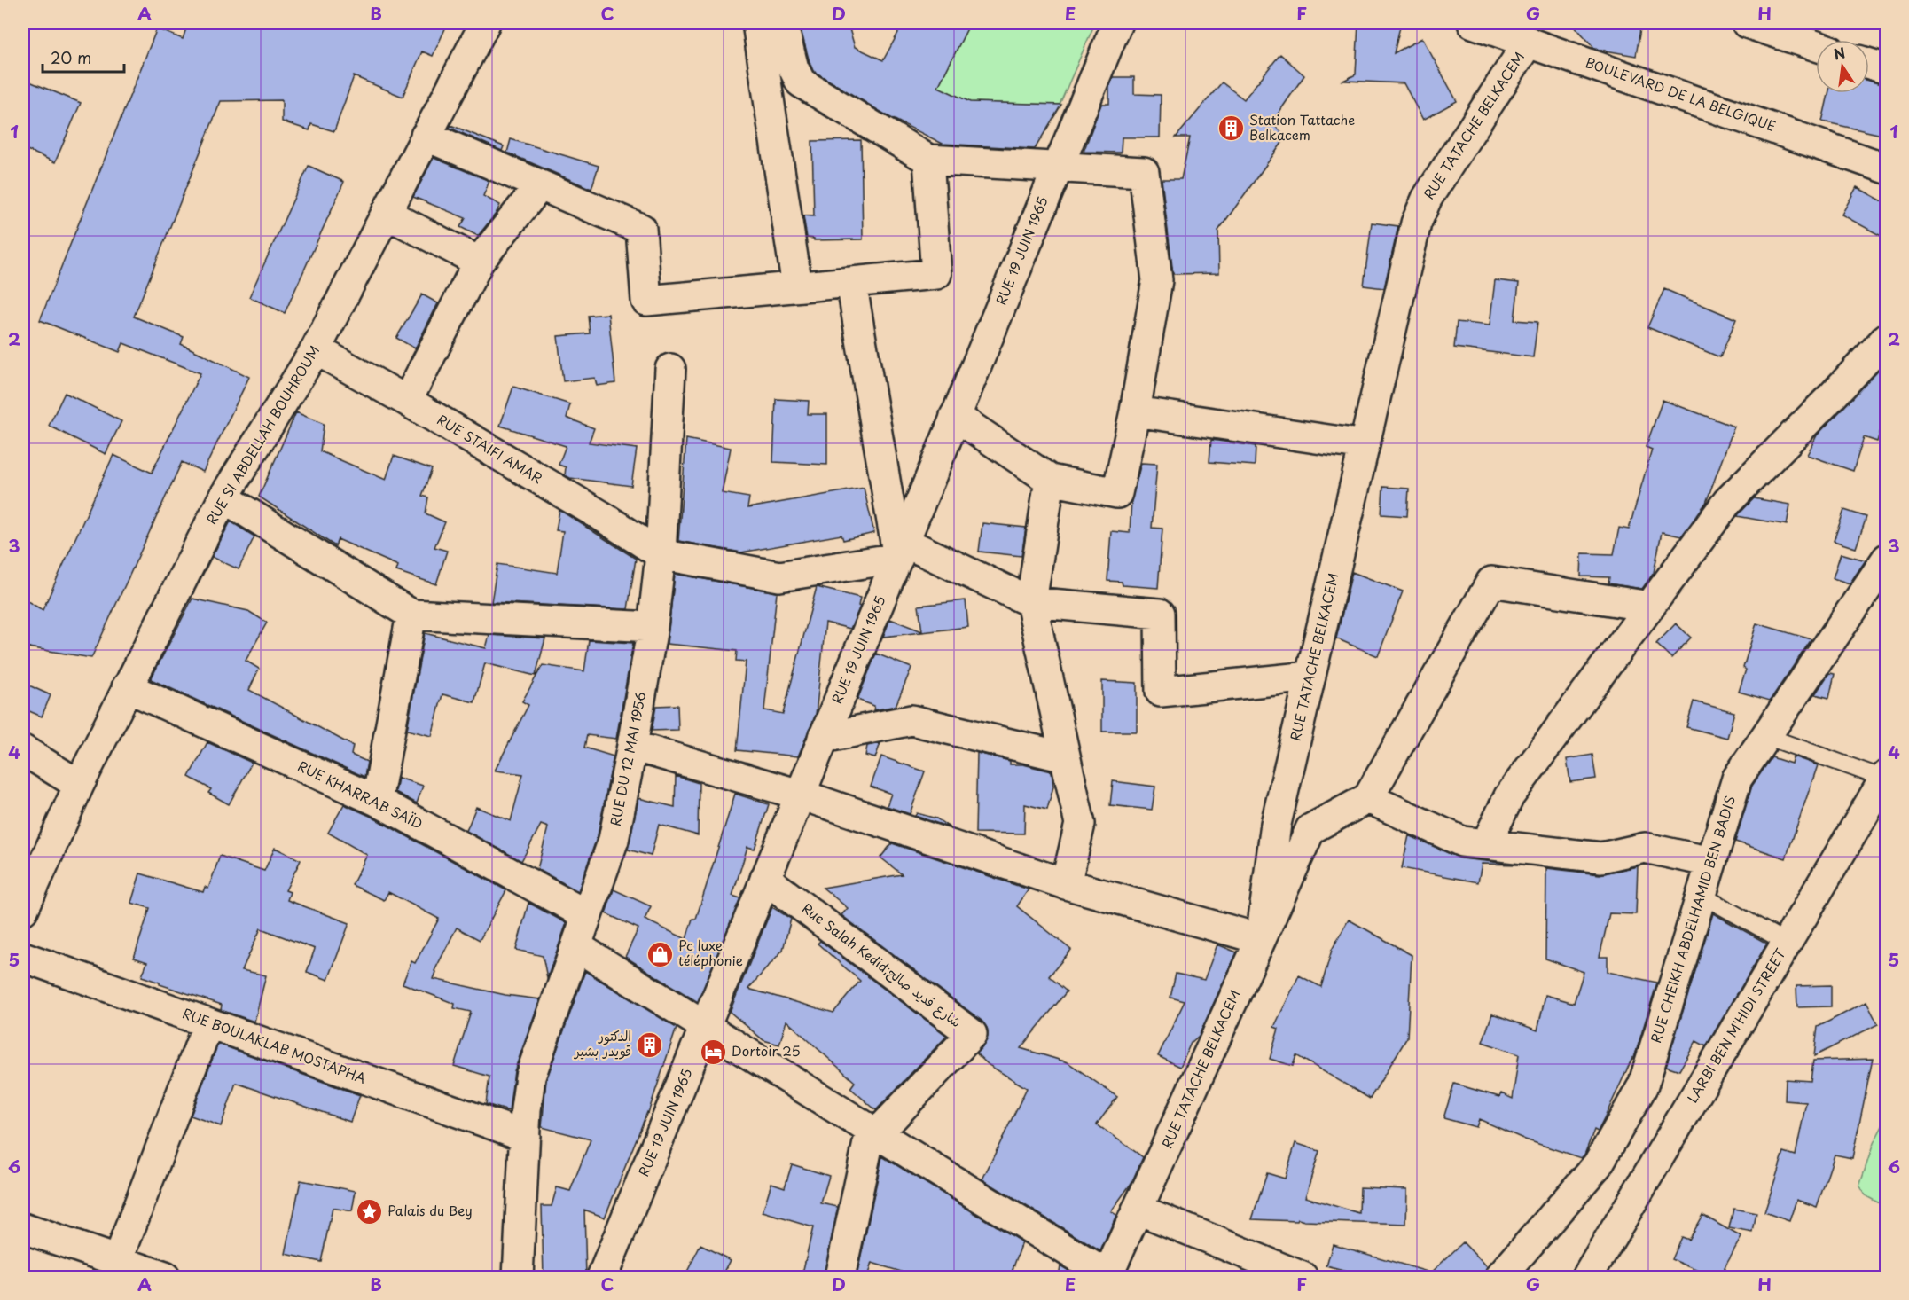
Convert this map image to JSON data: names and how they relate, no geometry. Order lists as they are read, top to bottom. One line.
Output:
{"streets":{"street":["BOULEVARD DE LA BELGIQUE","RUE TATACHE BELKACEM","RUE 19 JUIN 1965","RUE SI ABDELLAH BOUHROUM","RUE STAIFI AMAR","RUE DU 12 MAI 1956","RUE KHARRAB SAÏD","RUE CHEIKH ABDELHAMID BEN BADIS","Rue Salah Kedid;شارع قديد صالح","LARBI BEN M'HIDI STREET","RUE BOULAKLAB MOSTAPHA"]},"crossings":[["BOULEVARD DE LA BELGIQUE","RUE TATACHE BELKACEM"],["RUE 19 JUIN 1965","Rue Salah Kedid;شارع قديد صالح"],["RUE SI ABDELLAH BOUHROUM","RUE STAIFI AMAR"],["RUE SI ABDELLAH BOUHROUM","RUE KHARRAB SAÏD"],["RUE STAIFI AMAR","RUE DU 12 MAI 1956"],["RUE DU 12 MAI 1956","RUE KHARRAB SAÏD"],["RUE DU 12 MAI 1956","RUE BOULAKLAB MOSTAPHA"]],"places":{"building":["Station Tattache Belkacem","الدكتور قويدر بشير"],"shop":["Pc luxe téléphonie"],"hotel":["Dortoir 25"],"place":["Palais du Bey"]},"scale_bar":"20 m","north":"top","grid":{"columns":["A","B","C","D","E","F","G","H"],"rows":["1","2","3","4","5","6"]}}
